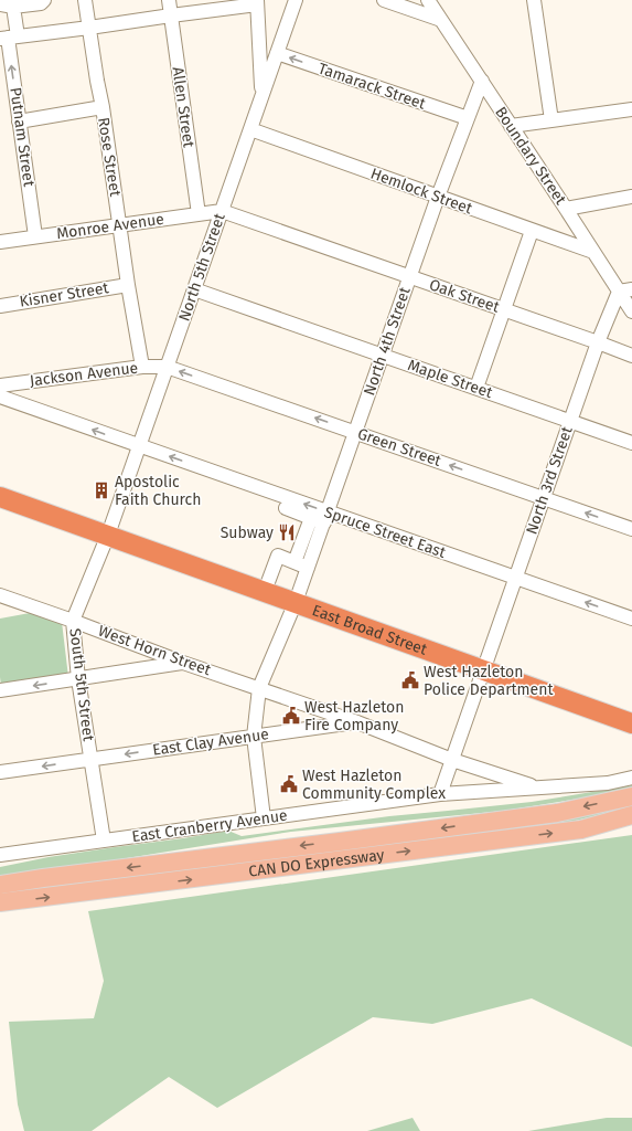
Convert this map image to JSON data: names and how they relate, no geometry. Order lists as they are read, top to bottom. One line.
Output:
{"streets":{"highway":["East Broad Street"],"main road":["CAN DO Expressway"],"street":["Tamarack Street","Allen Street","Putnam Street","Boundary Street","Rose Street","Hemlock Street","Monroe Avenue","North 5th Street","Kisner Street","Oak Street","North 4th Street","Jackson Avenue","Maple Street","Green Street","North 3rd Street","Spruce Street East","West Horn Street","South 5th Street","East Clay Avenue","East Cranberry Avenue"]},"crossings":[["Tamarack Street","North 5th Street"],["Tamarack Street","North 4th Street"],["Allen Street","Monroe Avenue"],["Putnam Street","Monroe Avenue"],["Boundary Street","Hemlock Street"],["Boundary Street","North 4th Street"],["Boundary Street","North 3rd Street"],["Rose Street","Monroe Avenue"],["Rose Street","Kisner Street"],["Rose Street","Jackson Avenue"],["Hemlock Street","North 5th Street"],["Hemlock Street","North 4th Street"],["Monroe Avenue","North 5th Street"],["Monroe Avenue","Oak Street"],["North 5th Street","Oak Street"],["North 5th Street","Jackson Avenue"],["North 5th Street","Maple Street"],["North 5th Street","Green Street"],["North 5th Street","Spruce Street East"],["North 5th Street","East Broad Street"],["North 5th Street","South 5th Street"],["Oak Street","North 4th Street"],["Oak Street","North 3rd Street"],["North 4th Street","Maple Street"],["North 4th Street","Green Street"],["North 4th Street","Spruce Street East"],["North 4th Street","East Broad Street"],["North 4th Street","West Horn Street"],["North 4th Street","East Clay Avenue"],["North 4th Street","East Cranberry Avenue"],["Jackson Avenue","Green Street"],["Maple Street","North 3rd Street"],["Green Street","North 3rd Street"],["North 3rd Street","Spruce Street East"],["North 3rd Street","East Broad Street"],["North 3rd Street","West Horn Street"],["North 3rd Street","East Cranberry Avenue"],["East Broad Street","South 5th Street"],["West Horn Street","South 5th Street"],["West Horn Street","East Clay Avenue"],["West Horn Street","East Cranberry Avenue"],["South 5th Street","East Clay Avenue"],["South 5th Street","East Cranberry Avenue"]],"one_way":["Putnam Street","Green Street","Spruce Street East"],"places":{"building":["Apostolic Faith Church"],"restaurant":["Subway"],"public building":["West Hazleton Police Department","West Hazleton Fire Company","West Hazleton Community Complex"]}}
